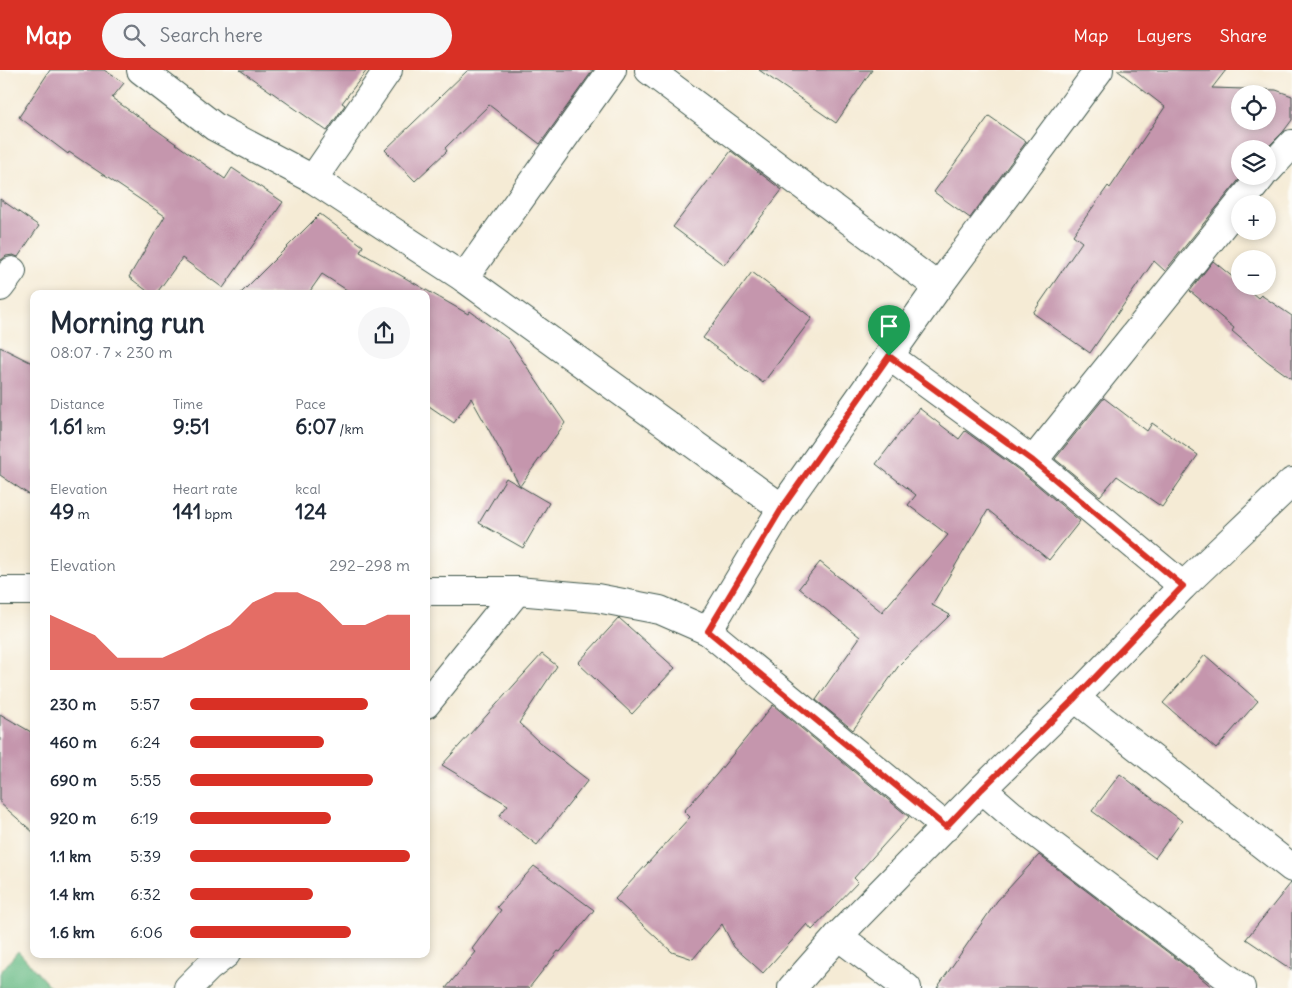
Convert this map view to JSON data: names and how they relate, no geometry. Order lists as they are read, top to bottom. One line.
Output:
{"page":{"header":"Map","search":"Search here","nav":["Map","Layers","Share"],"map_buttons":["+","−"],"heading":["Morning run","08:07 · 7 × 230 m"],"stats":[["Distance","1.61 km"],["Time","9:51"],["Pace","6:07 /km"],["Elevation","49 m"],["Heart rate","141 bpm"],["kcal","124"]],"chart":["Elevation","292–298 m"],"list":[{"name":"230 m","note":"5:57"},{"name":"460 m","note":"6:24"},{"name":"690 m","note":"5:55"},{"name":"920 m","note":"6:19"},{"name":"1.1 km","note":"5:39"},{"name":"1.4 km","note":"6:32"},{"name":"1.6 km","note":"6:06"}]}}
